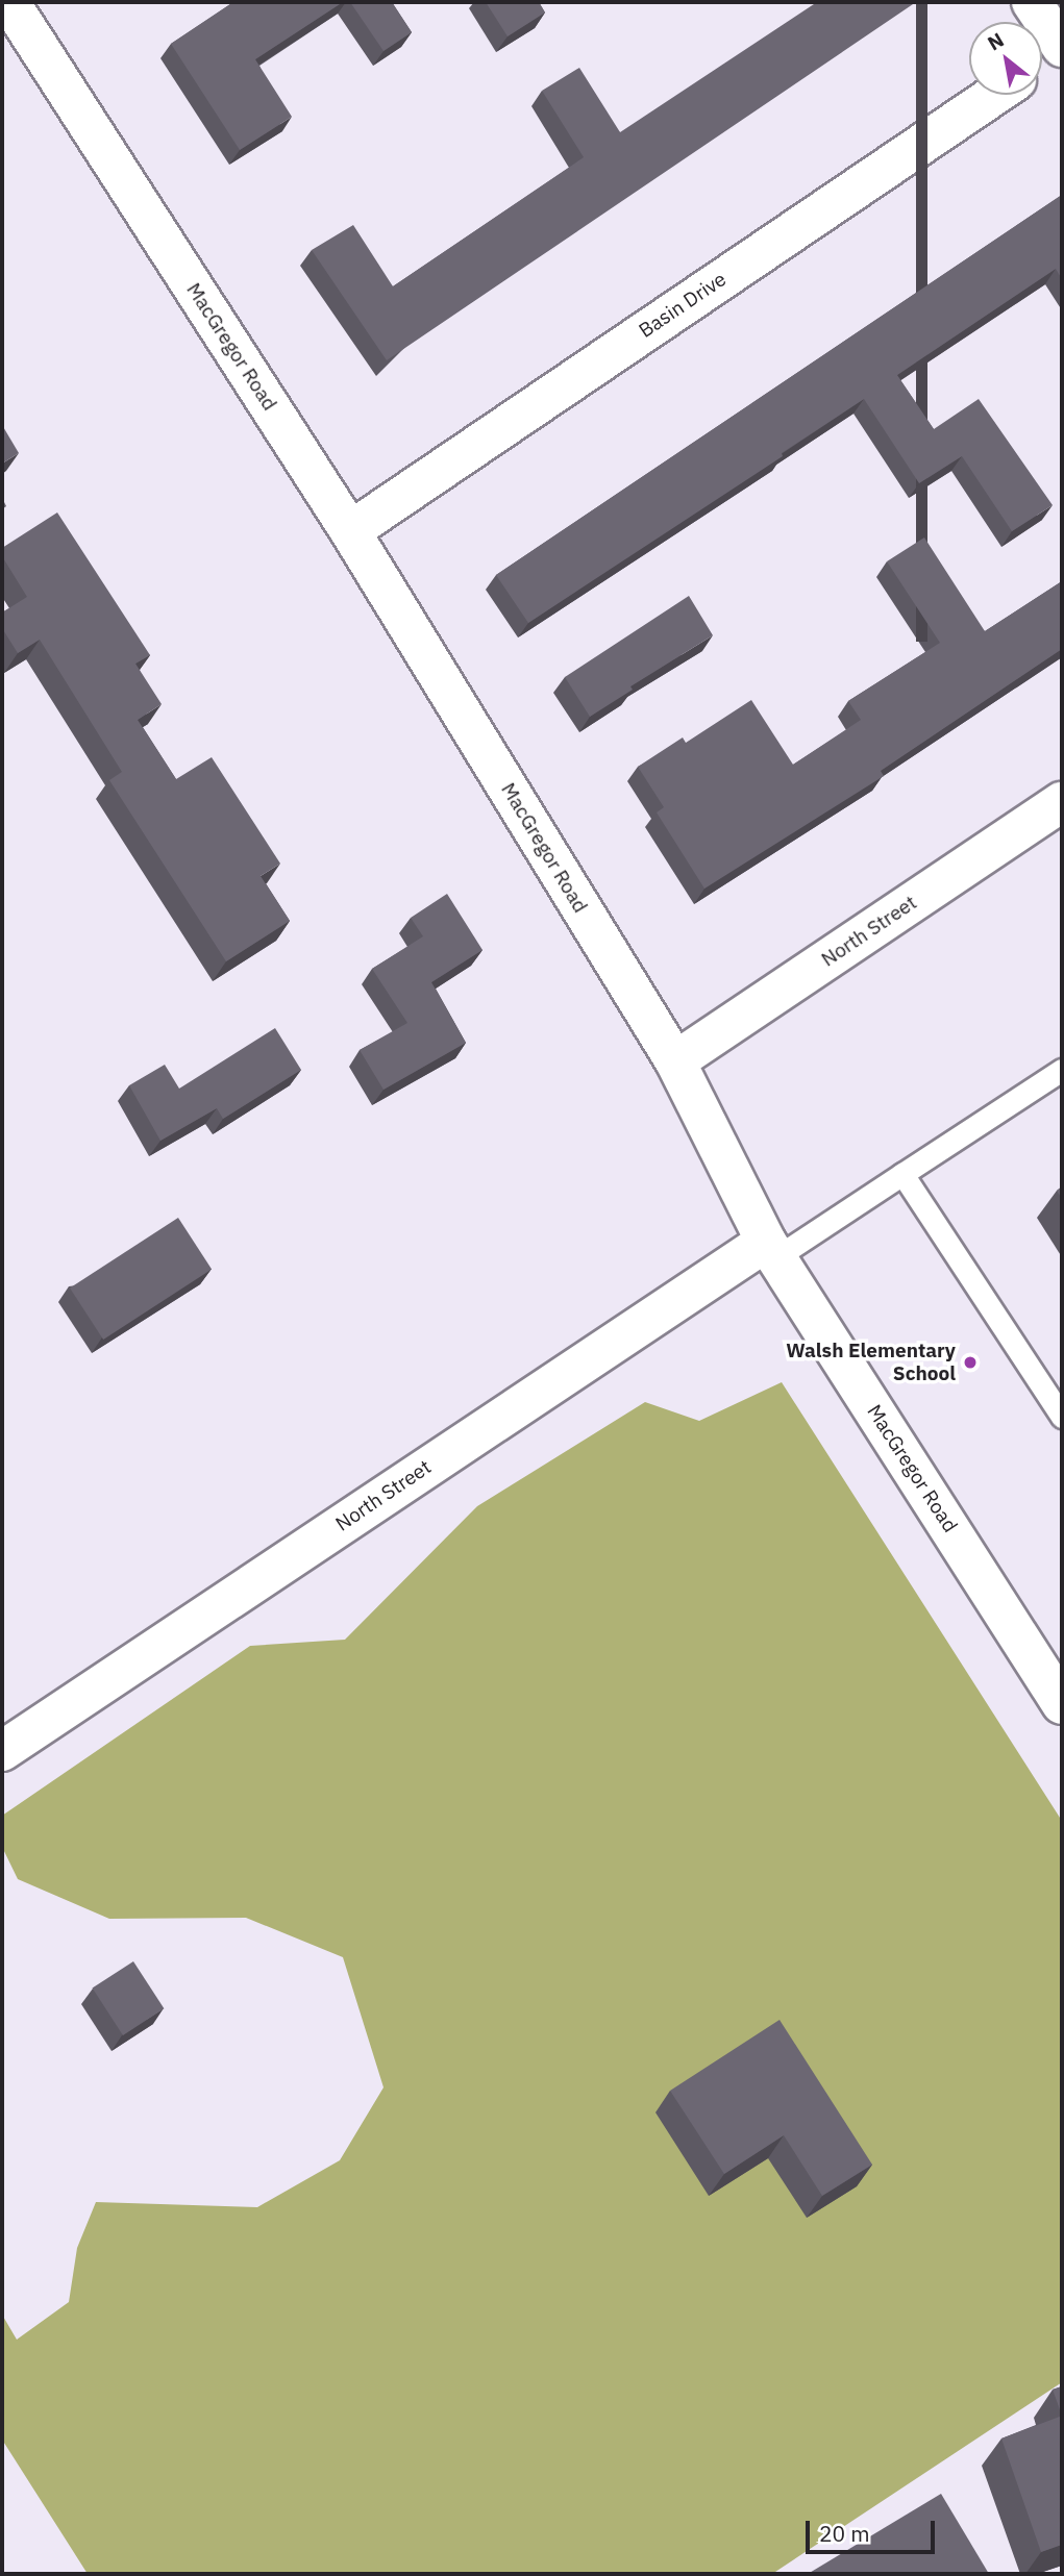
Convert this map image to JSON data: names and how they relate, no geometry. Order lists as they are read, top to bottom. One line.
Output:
{"streets":{"street":["Basin Drive","MacGregor Road","North Street"]},"crossings":[["Basin Drive","MacGregor Road"],["MacGregor Road","North Street"]],"places":["Walsh Elementary School"],"scale_bar":"20 m","north":"top left"}
